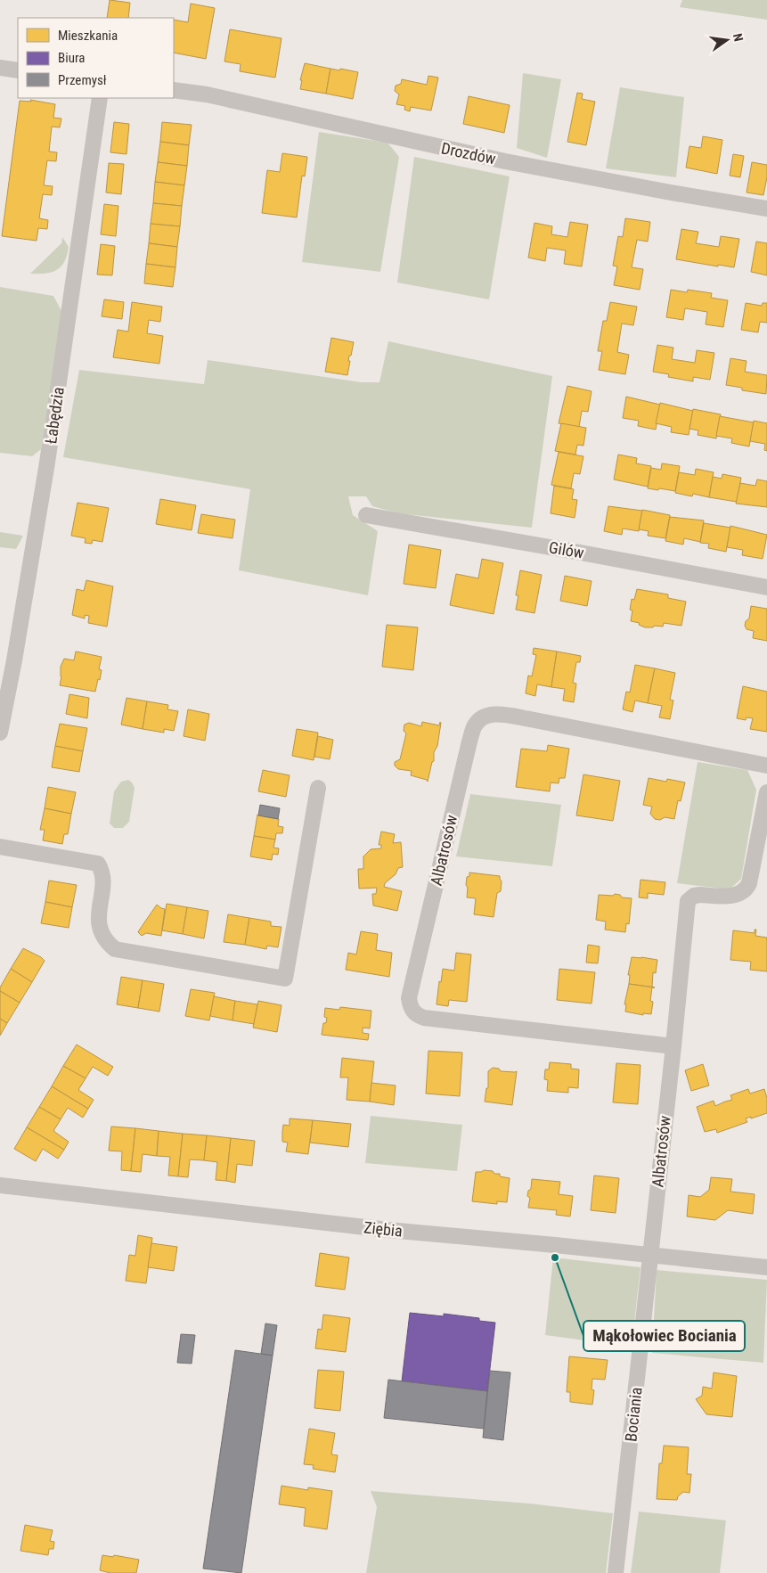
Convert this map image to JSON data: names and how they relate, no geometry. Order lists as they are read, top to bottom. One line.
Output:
{"streets":{"street":["Drozdów","Łabędzia","Gilów","Albatrosów","Ziębia","Bociania"]},"crossings":[["Albatrosów","Ziębia"],["Albatrosów","Bociania"],["Ziębia","Bociania"]],"places":["Mąkołowiec Bociania"],"legend":["Mieszkania","Biura","Przemysł"],"north":"right"}
